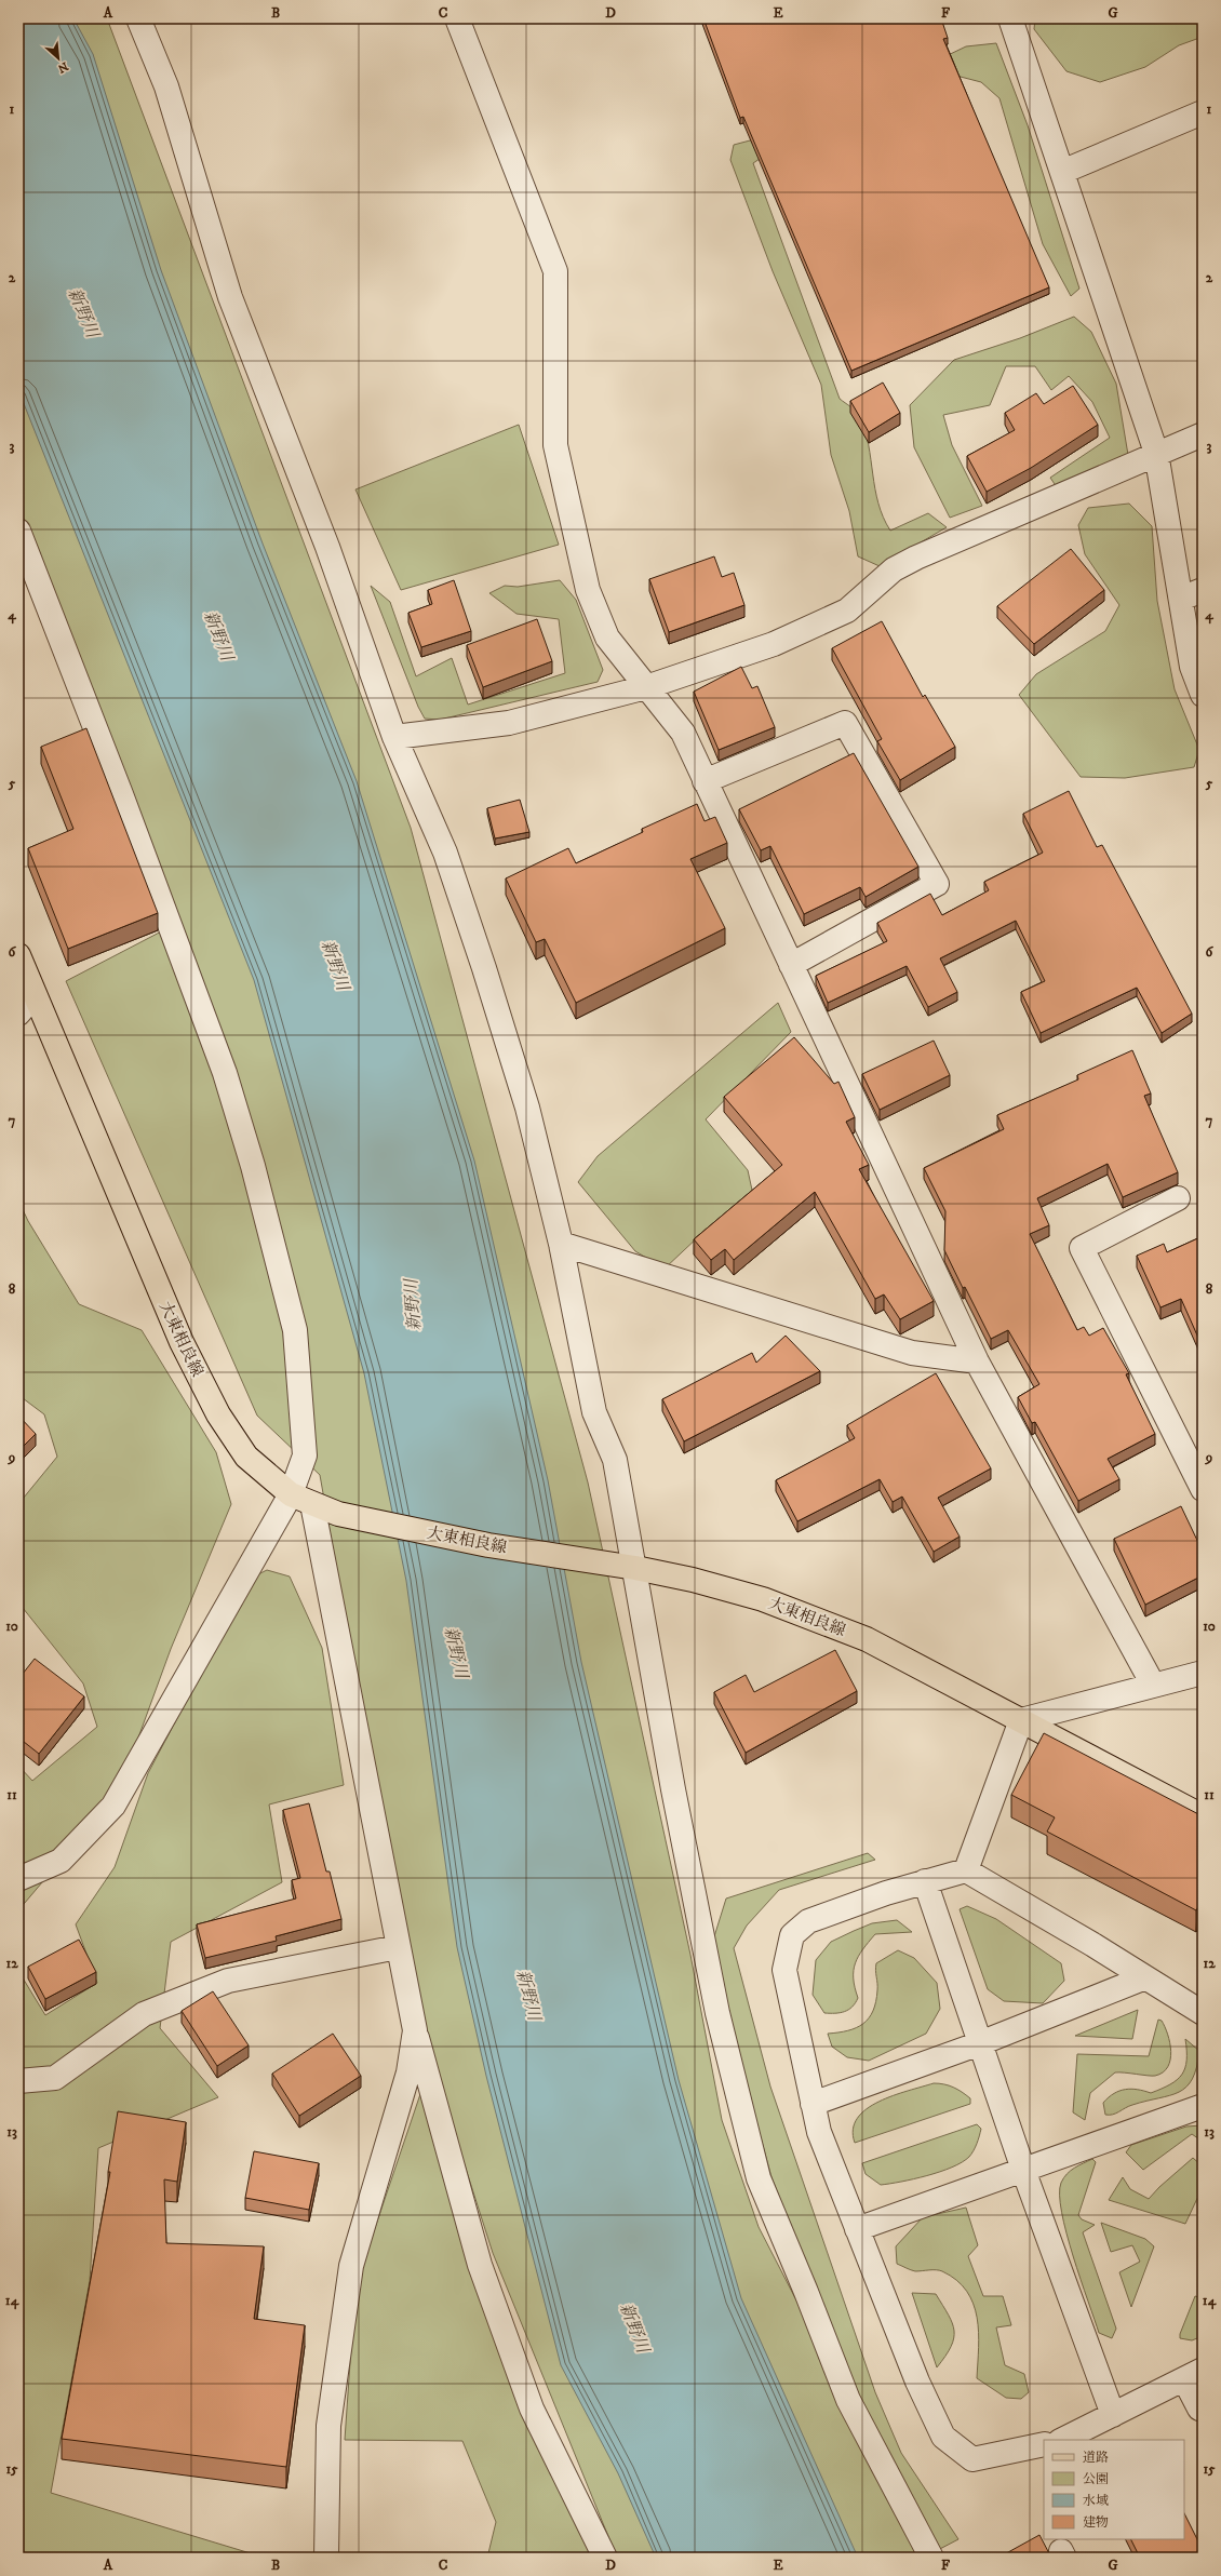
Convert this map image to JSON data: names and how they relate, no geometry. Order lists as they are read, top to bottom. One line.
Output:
{"streets":{"main road":["大東相良線"]},"water":["新野川"],"legend":["道路","公園","水域","建物"],"north":"bottom right","grid":{"columns":["A","B","C","D","E","F","G"],"rows":["1","2","3","4","5","6","7","8","9","10","11","12","13","14","15"]}}
